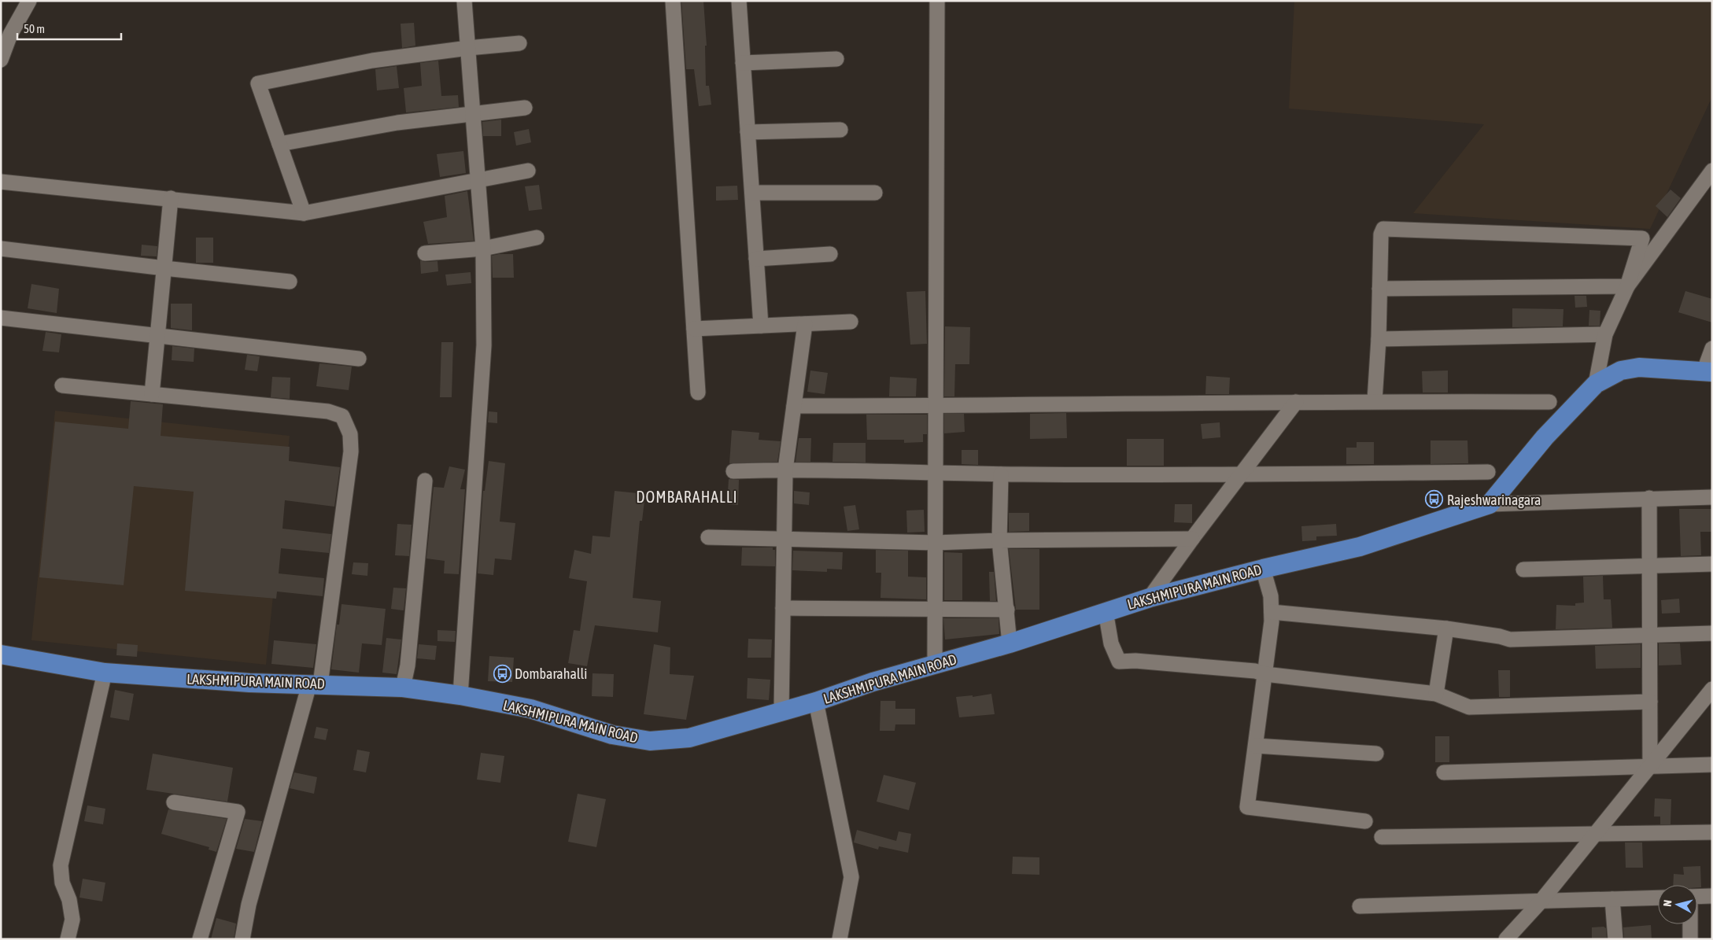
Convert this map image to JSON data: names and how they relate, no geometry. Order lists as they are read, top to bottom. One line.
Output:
{"streets":{"main road":["LAKSHMIPURA MAIN ROAD"]},"districts":["DOMBARAHALLI"],"places":{"bus stop":["Rajeshwarinagara","Dombarahalli"]},"scale_bar":"50 m","north":"left"}
